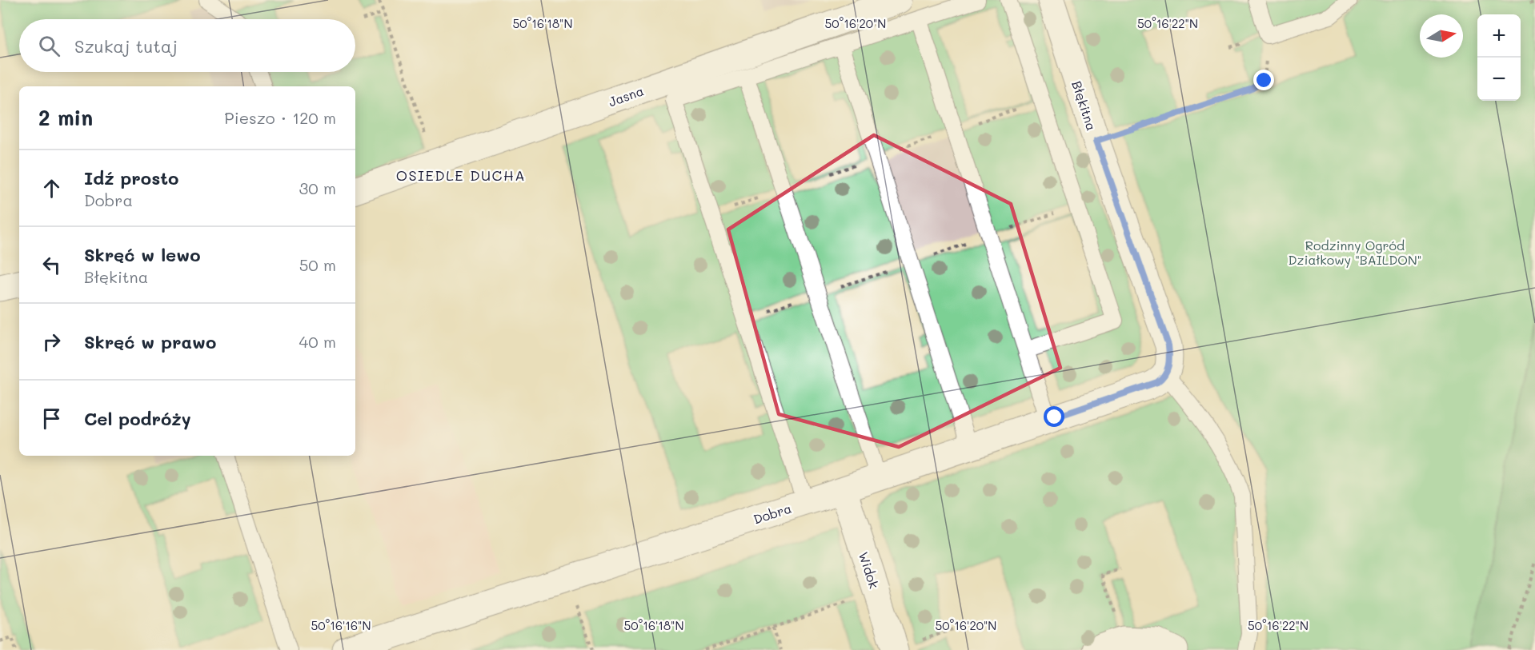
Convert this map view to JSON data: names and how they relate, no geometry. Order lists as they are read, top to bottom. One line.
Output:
{"streets":{"street":["Jasna","Błękitna","Dobra","Widok"]},"crossings":[["Błękitna","Dobra"],["Dobra","Widok"]],"districts":["OSIEDLE DUCHA"],"parks":["Rodzinny Ogród Działkowy \"BAILDON\""],"north":"right","page":{"map_buttons":["+","−"],"search":"Szukaj tutaj","heading":["2 min","Pieszo · 120 m"],"list":[["Idź prosto","Dobra","30 m"],["Skręć w lewo","Błękitna","50 m"],["Skręć w prawo","40 m"],"Cel podróży"]},"coordinates":["50°16'18\"N","50°16'22\"N","50°16'20\"N","50°16'16\"N"]}
